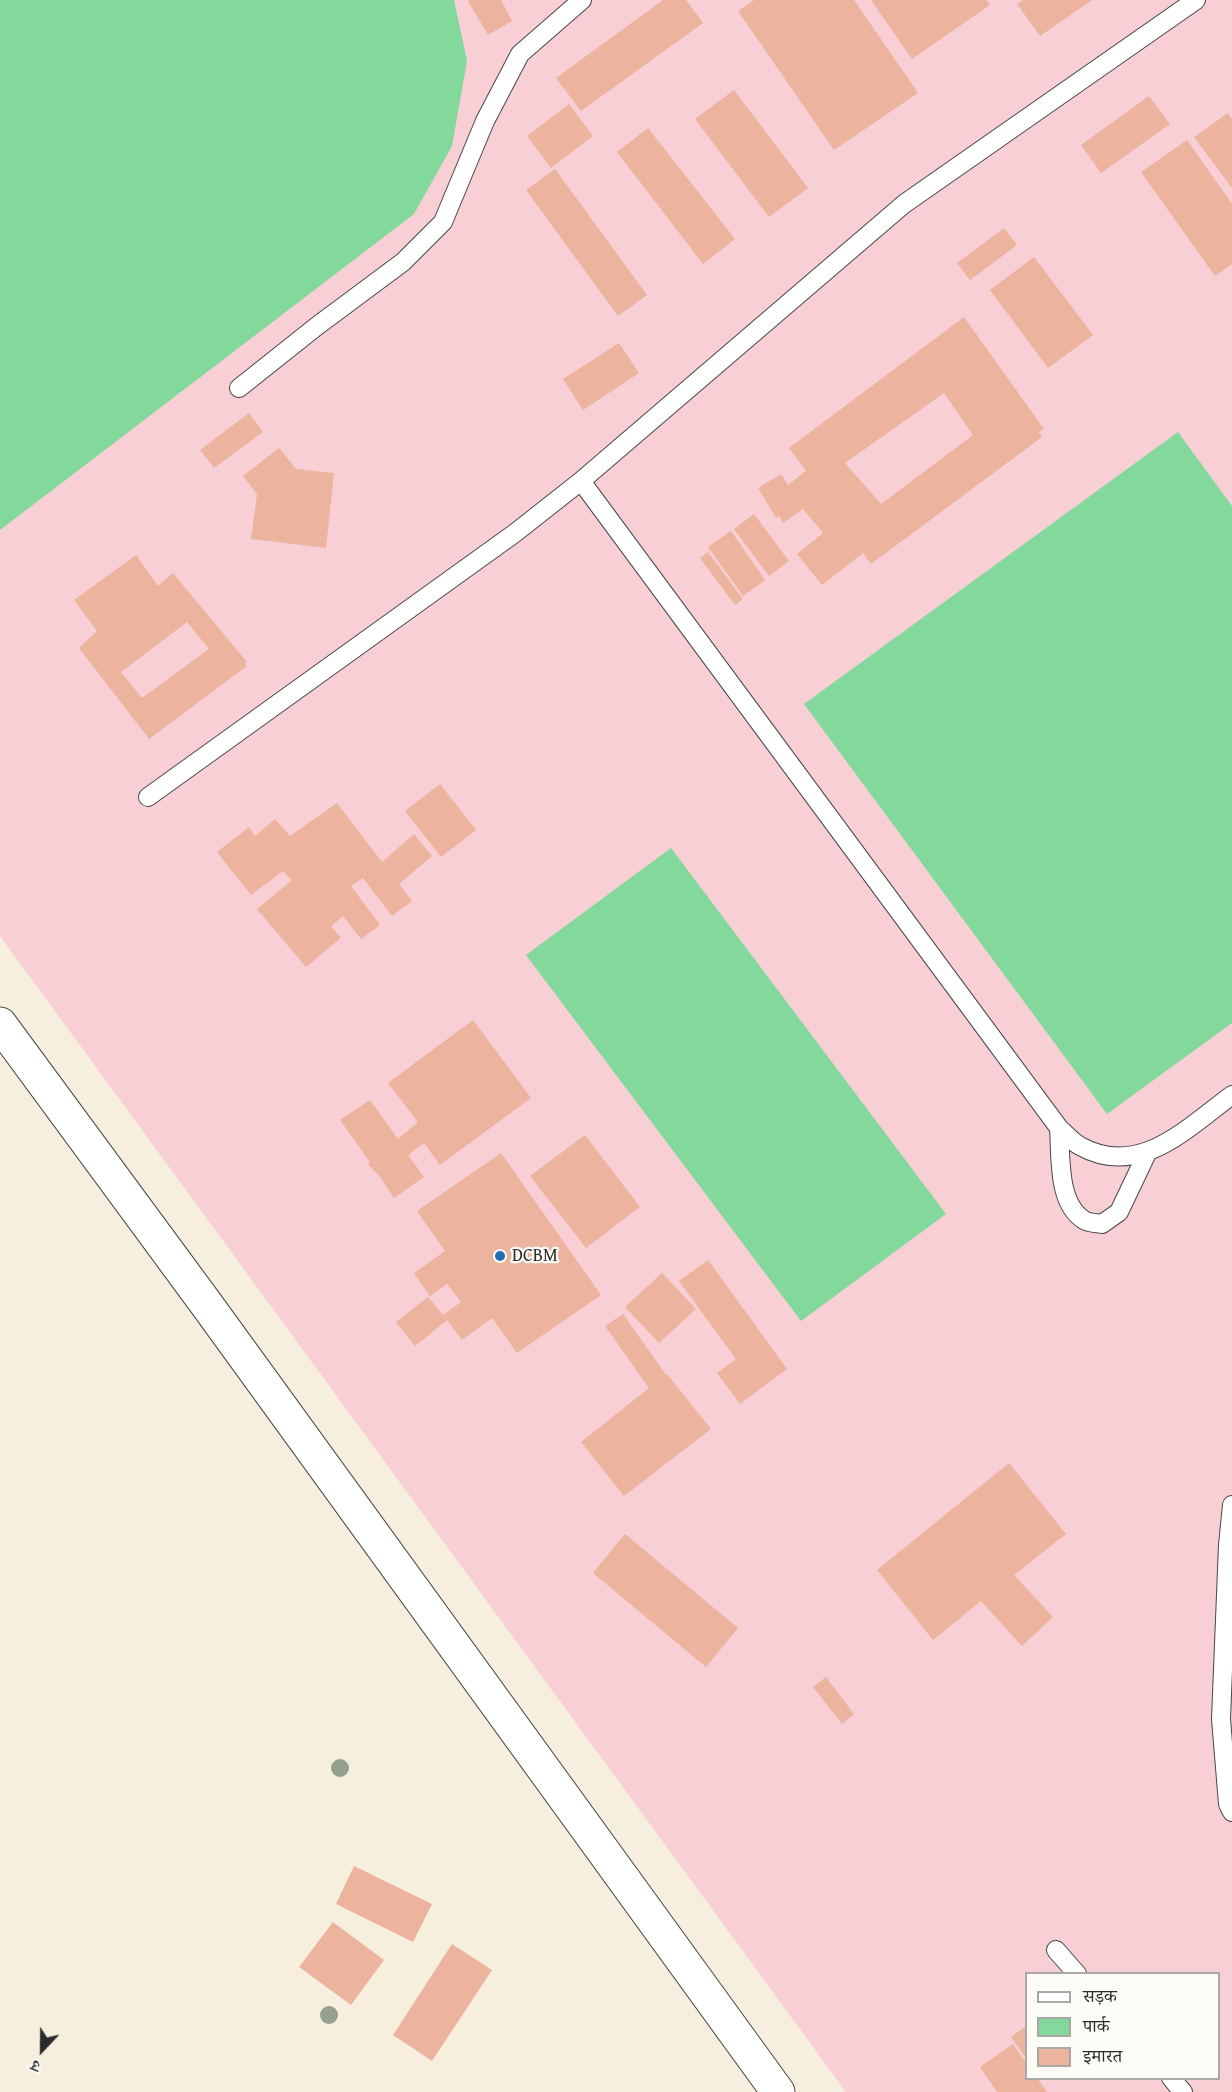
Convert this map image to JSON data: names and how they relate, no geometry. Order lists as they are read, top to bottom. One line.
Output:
{"places":["DCBM"],"legend":["सड़क","पार्क","इमारत"],"north":"bottom"}
